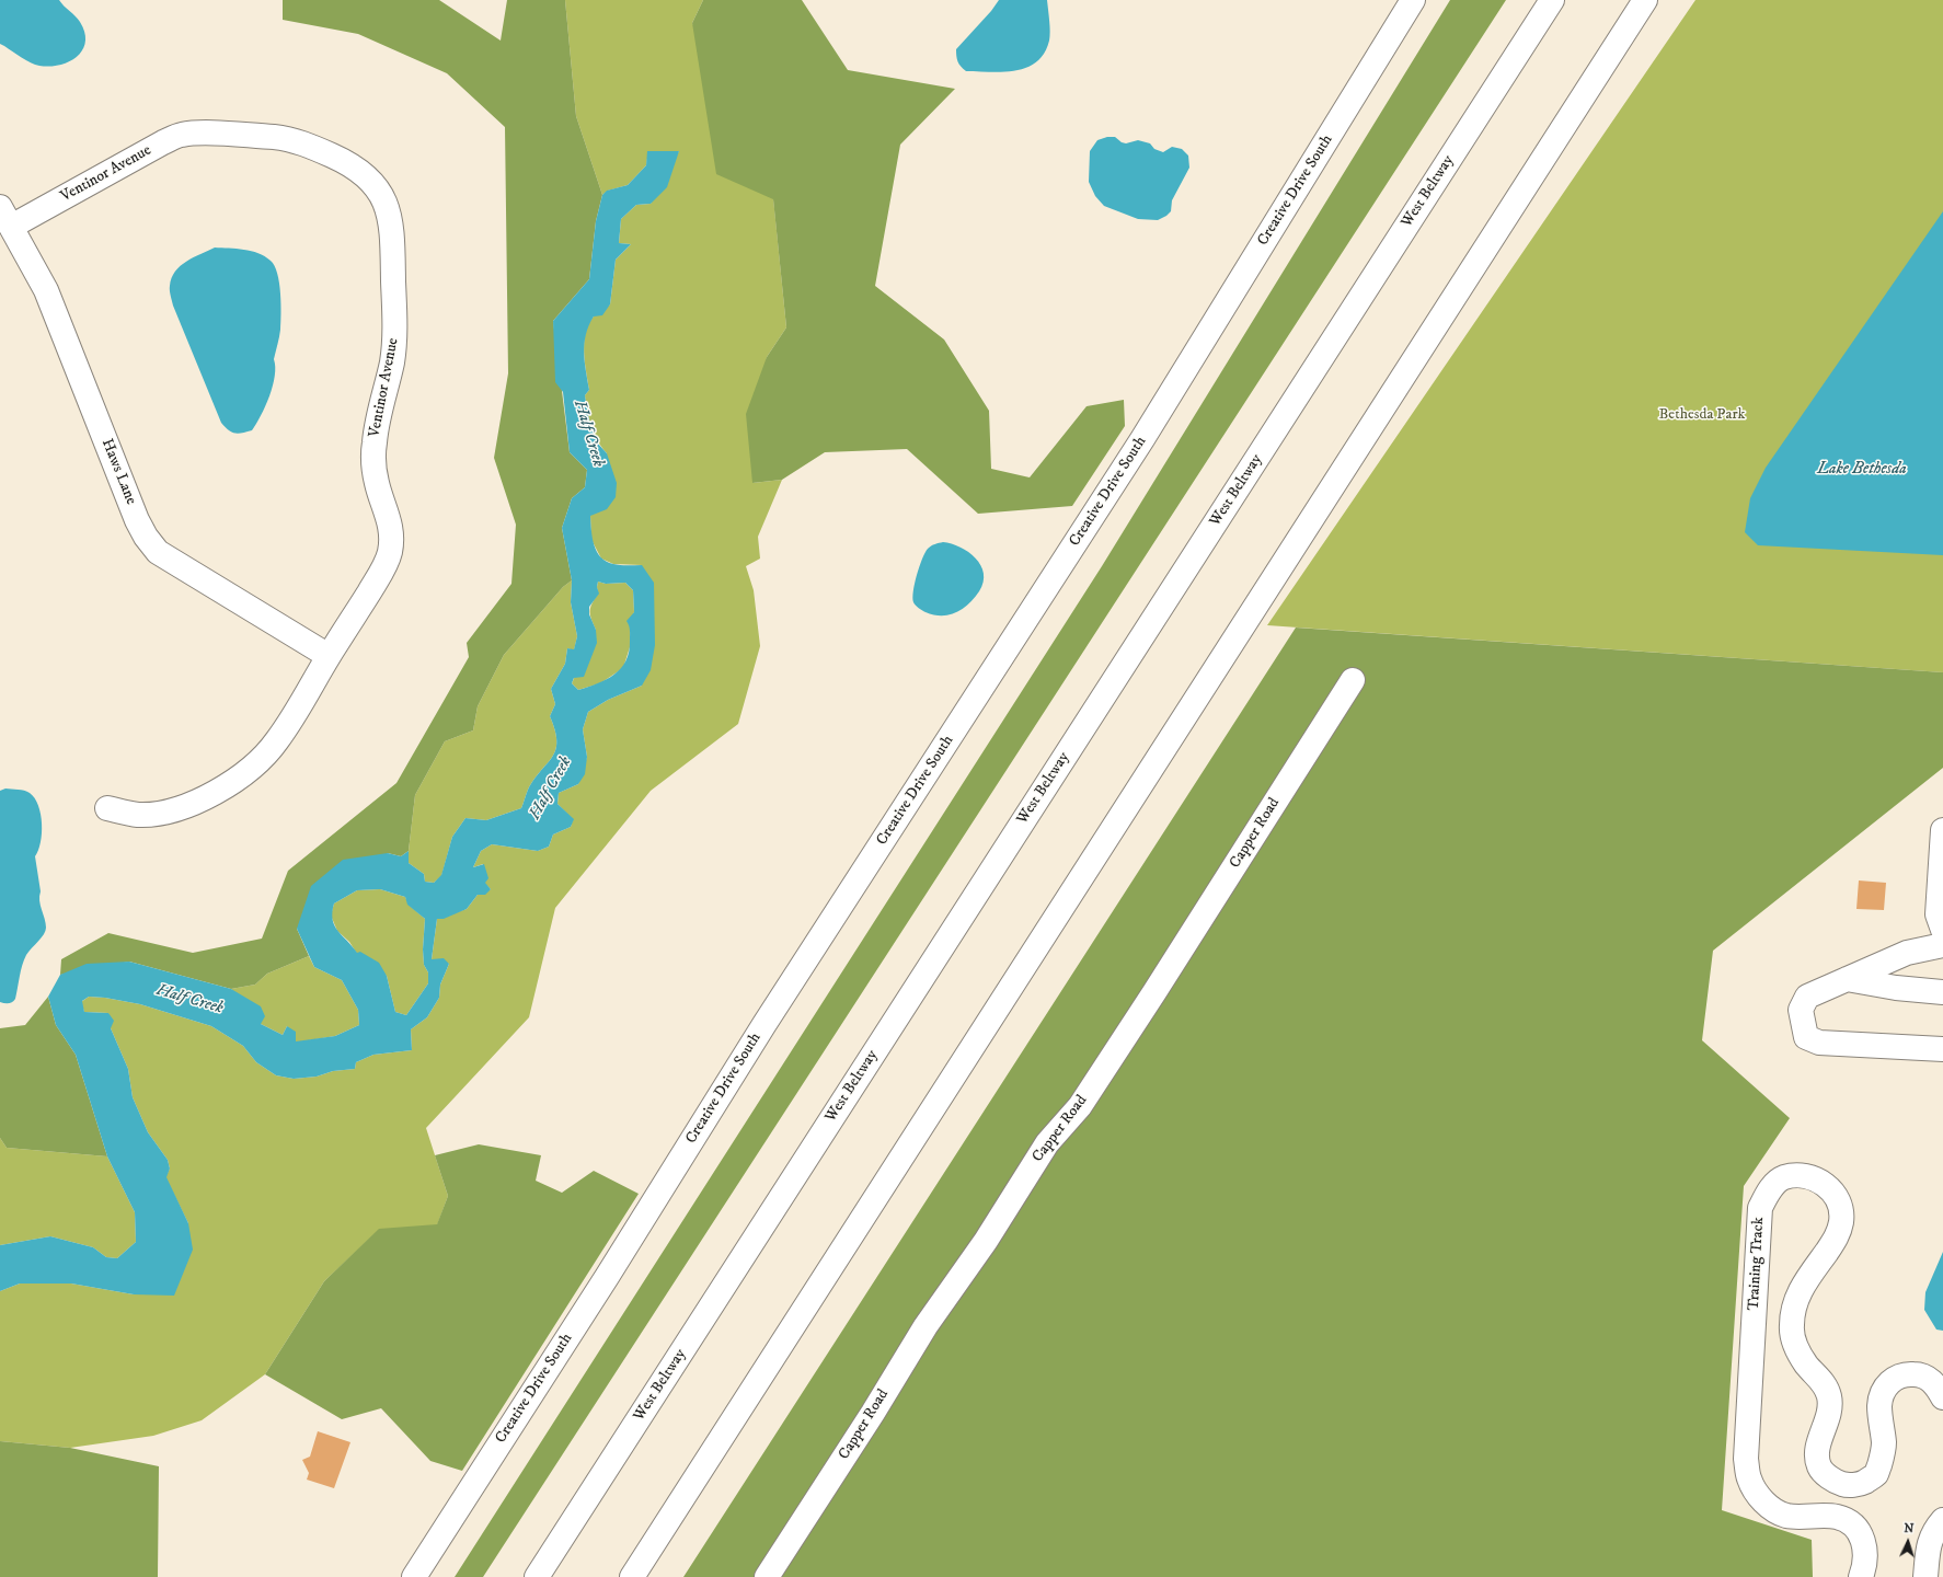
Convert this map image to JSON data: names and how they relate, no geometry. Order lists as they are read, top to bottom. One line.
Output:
{"streets":{"main road":["Ventinor Avenue","Creative Drive South","West Beltway","Haws Lane","Capper Road","Training Track"]},"crossings":[["Ventinor Avenue","Haws Lane"]],"water":["Half Creek","Lake Bethesda"],"parks":["Bethesda Park"],"north":"top"}
